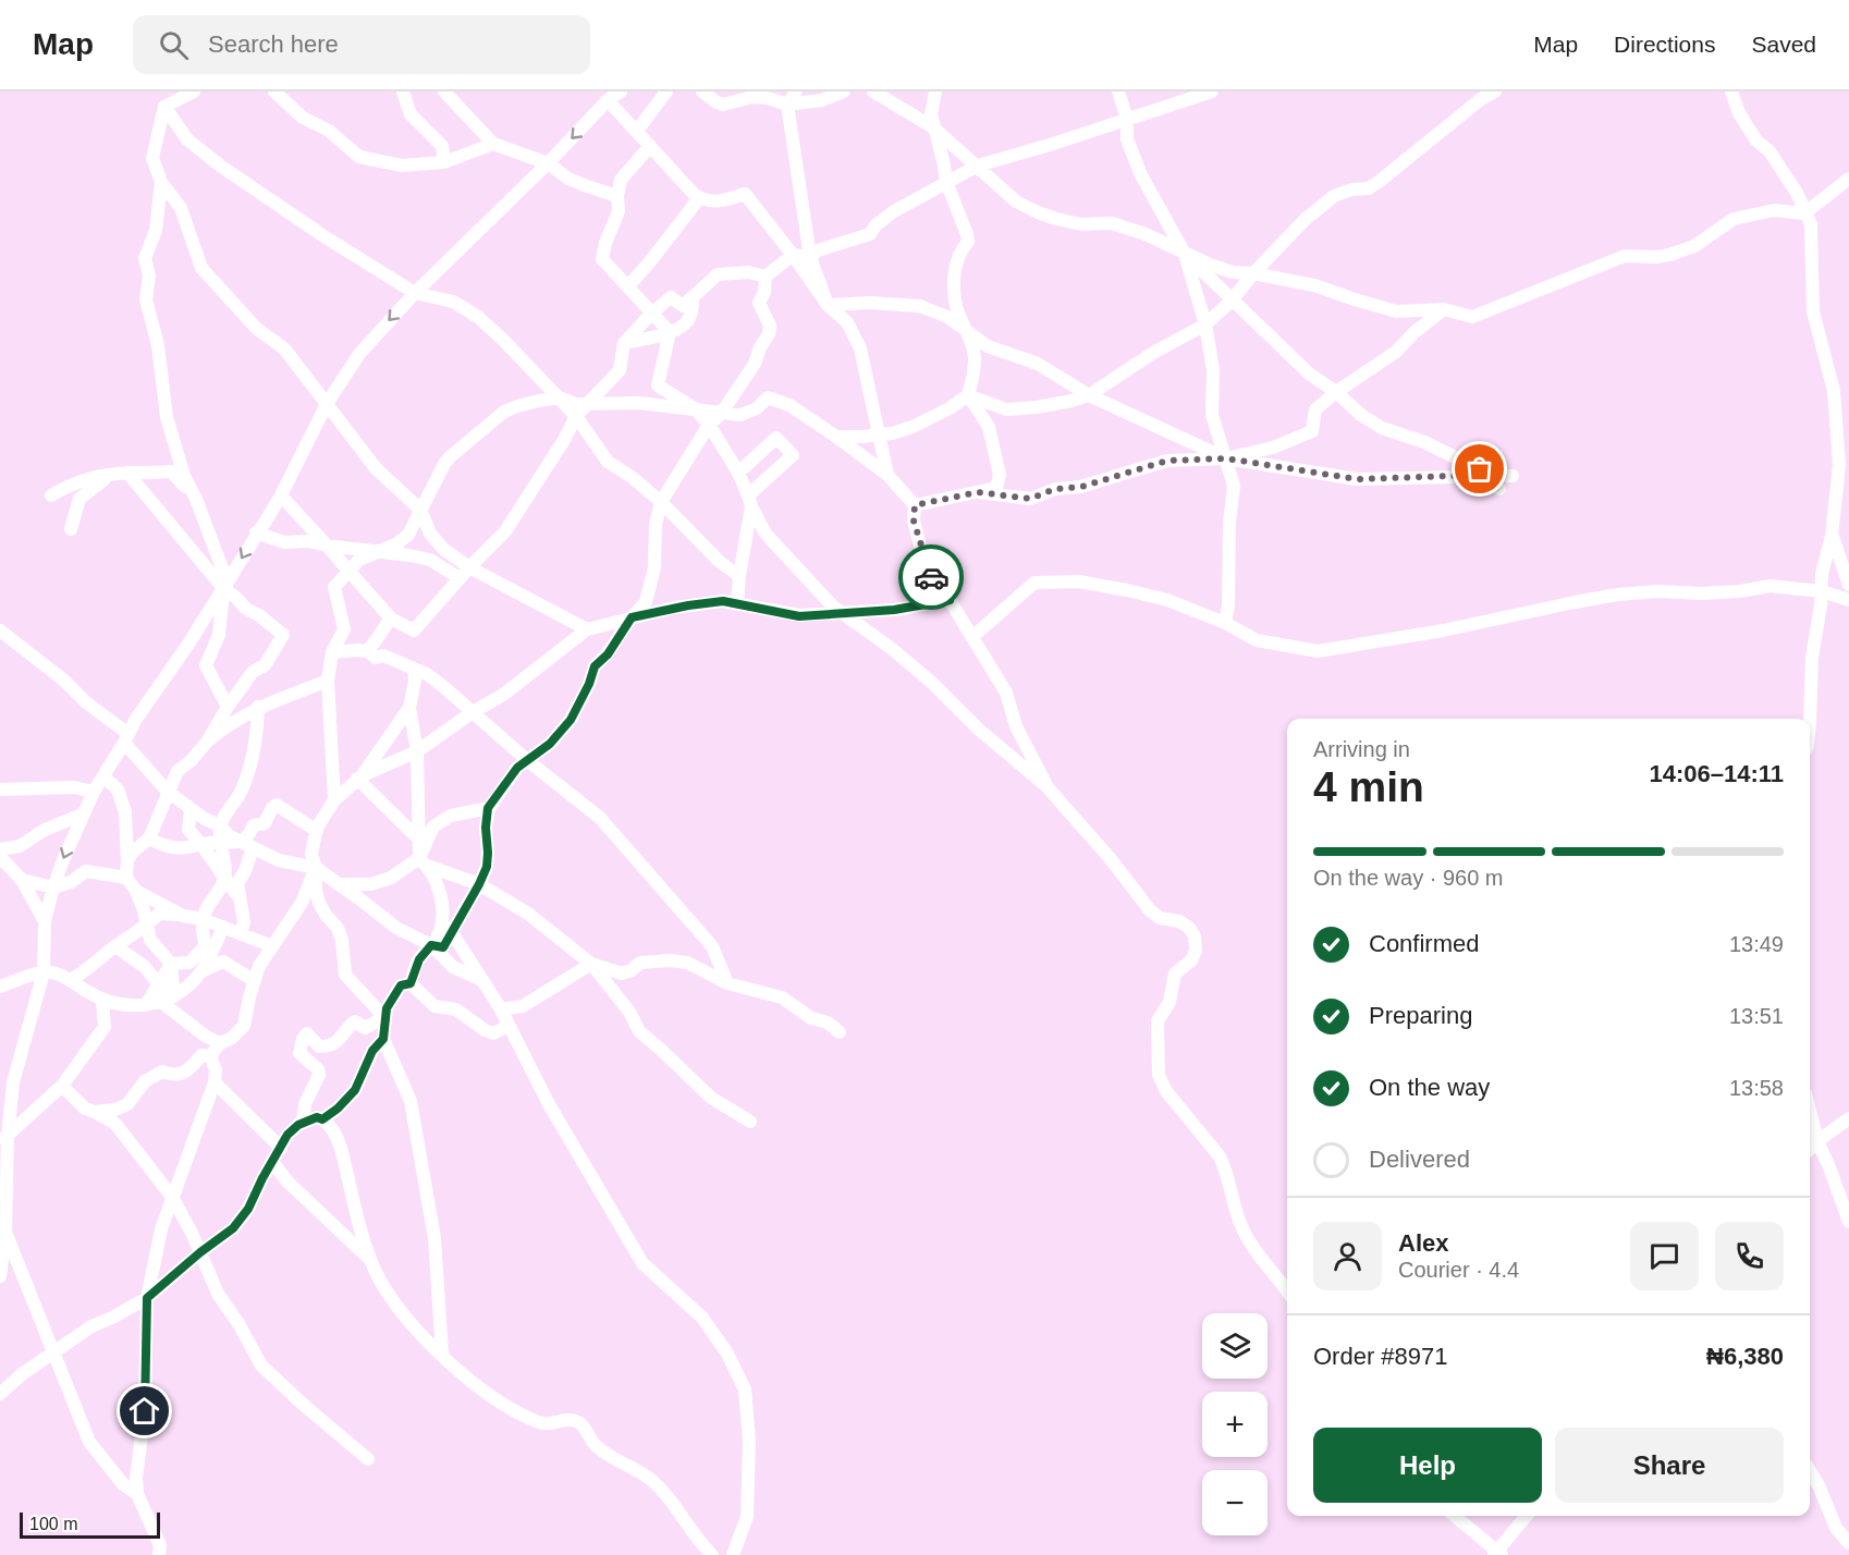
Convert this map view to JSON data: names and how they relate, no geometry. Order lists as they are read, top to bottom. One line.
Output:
{"scale_bar":"100 m","page":{"header":"Map","search":"Search here","nav":["Map","Directions","Saved"],"heading":["4 min","Arriving in","14:06–14:11"],"panel":["Alex","Courier · 4.4","Order #8971","₦6,380"],"bar":"On the way · 960 m","list":[["Confirmed","13:49"],["Preparing","13:51"],["On the way","13:58"],"Delivered"],"map_buttons":["+","−"],"buttons":["Help","Share"],"scale":"100 m"}}
